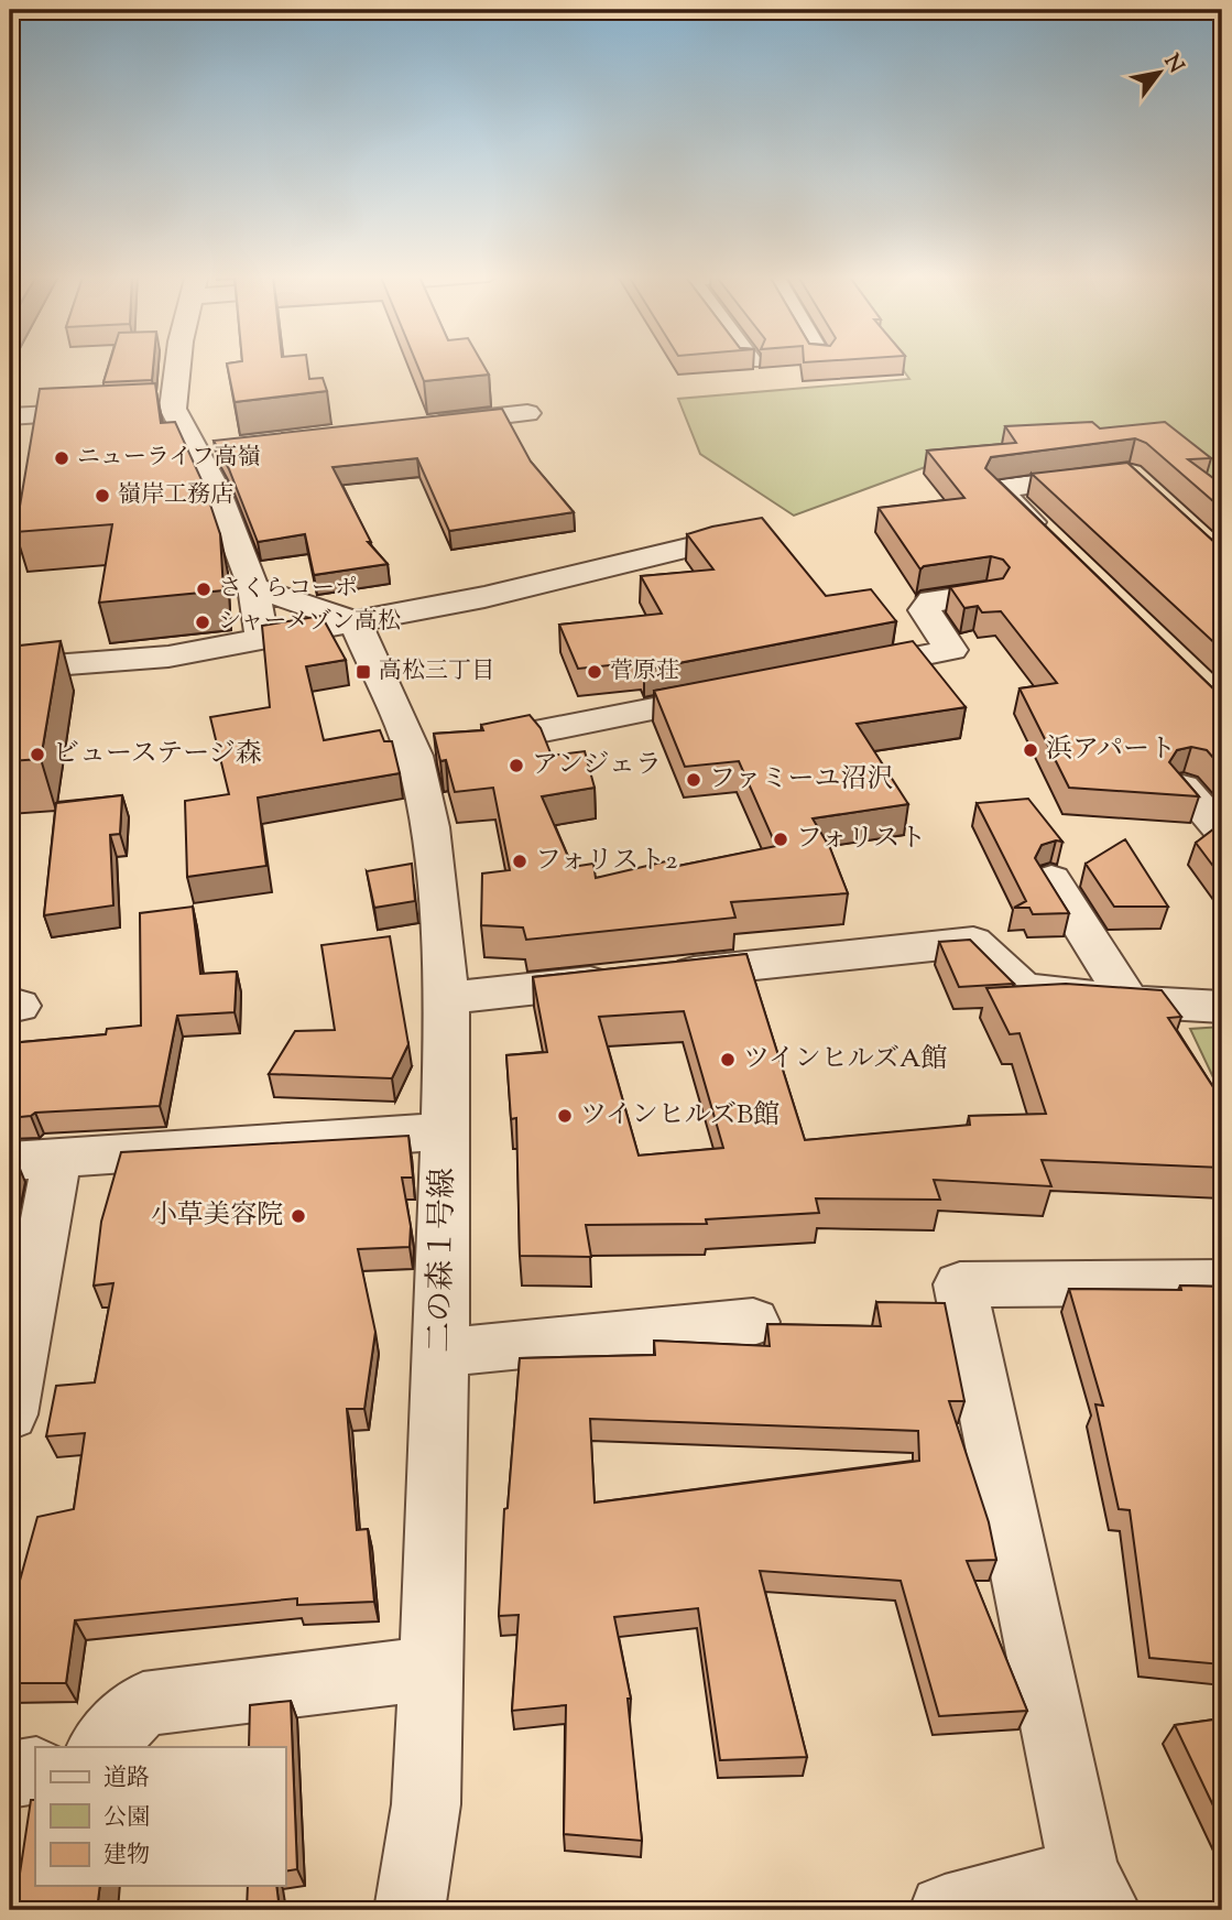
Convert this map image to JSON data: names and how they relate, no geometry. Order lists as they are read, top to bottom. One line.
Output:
{"streets":{"street":["二の森１号線"]},"places":{"other":["ニューライフ高嶺","嶺岸工務店","さくらコーポ","シャーメゾン高松","菅原荘","浜アパート","ビューステージ森","アンジェラ","ファミーユ沼沢","フォリスト","フォリスト2","ツインヒルズA館","ツインヒルズB館","小草美容院"],"transit":["高松三丁目"]},"legend":["道路","公園","建物"],"north":"top right"}
